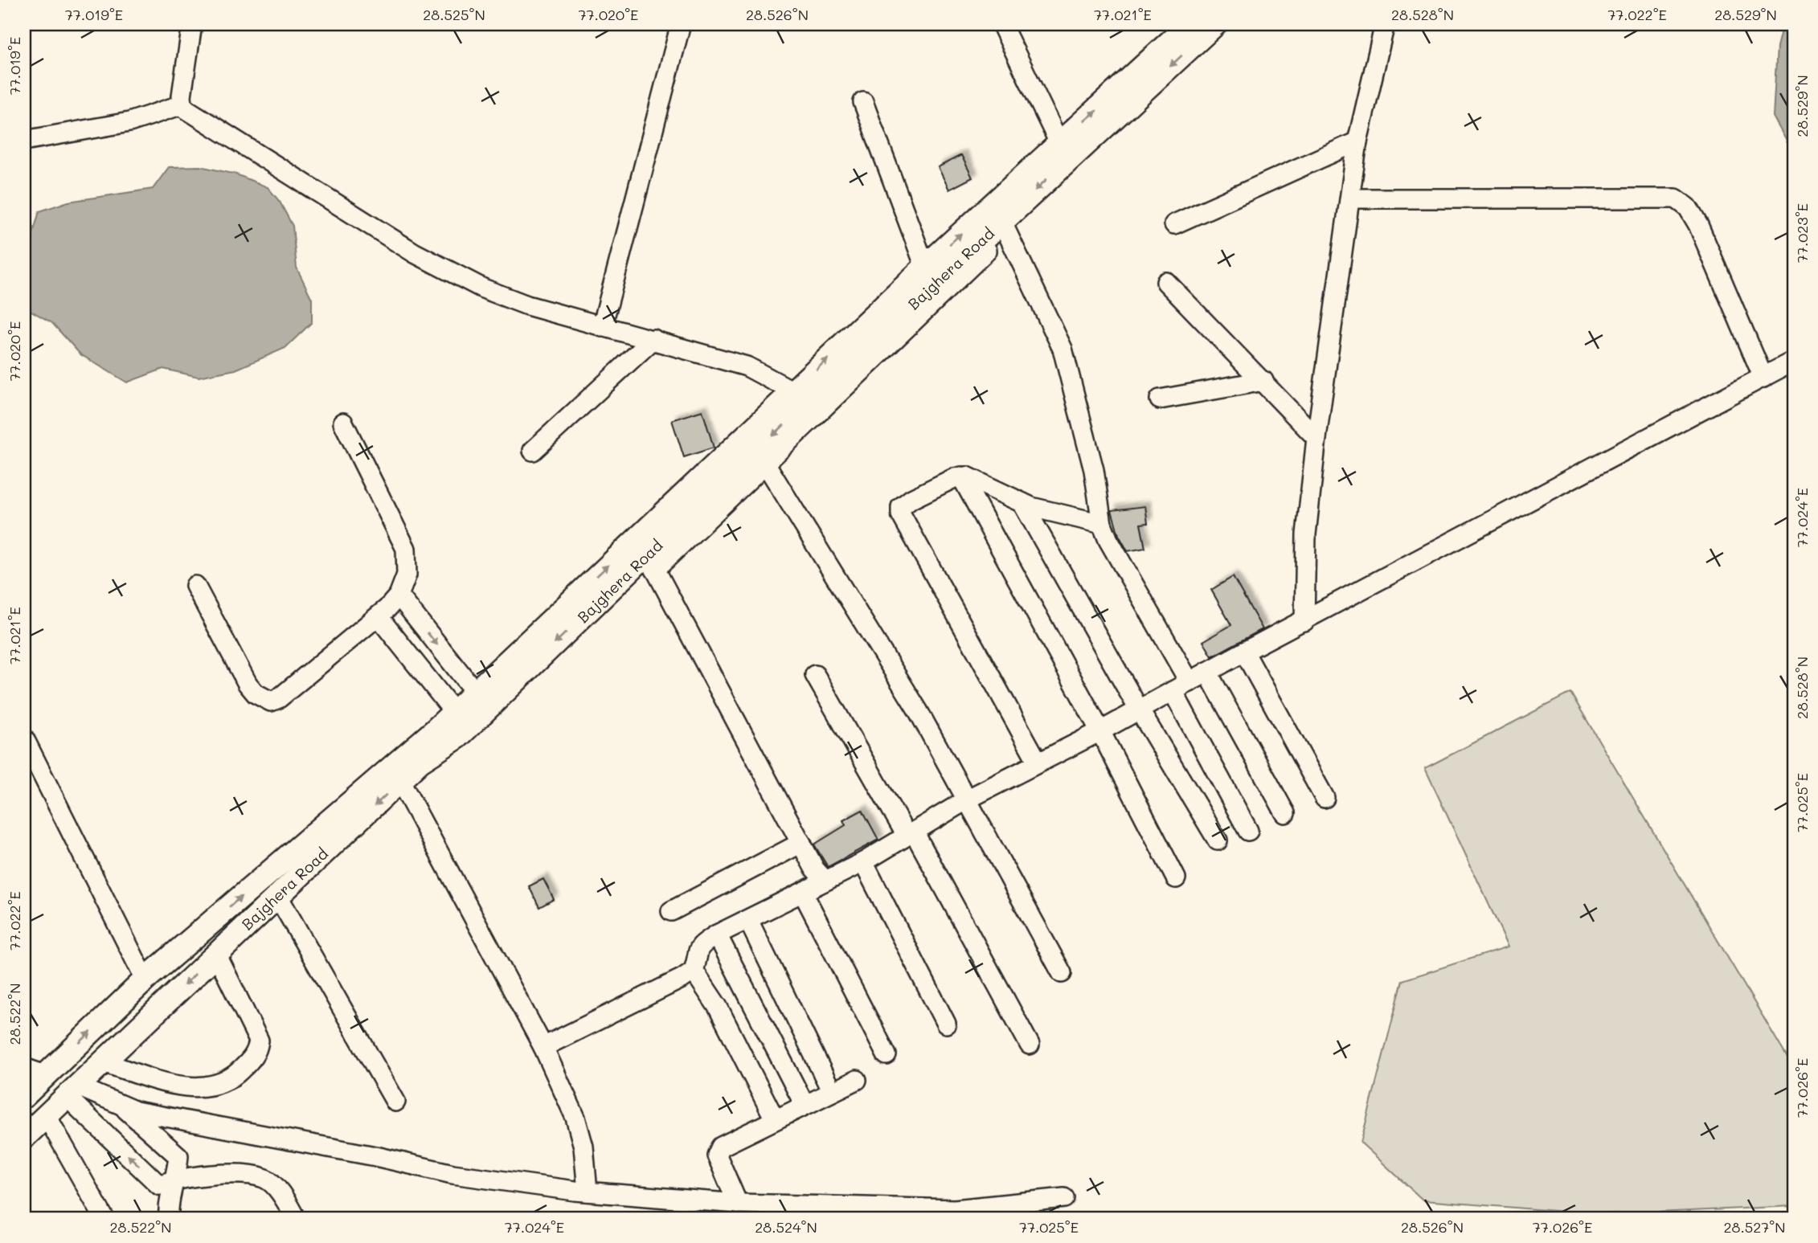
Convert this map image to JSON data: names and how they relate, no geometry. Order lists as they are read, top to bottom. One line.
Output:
{"streets":{"main road":["Bajghera Road"]},"coordinates":["77.019°E","28.525°N","77.020°E","28.526°N","77.021°E","28.528°N","77.022°E","28.529°N","77.023°E","77.024°E","77.025°E","28.522°N","77.026°E","28.524°N","28.527°N"]}
